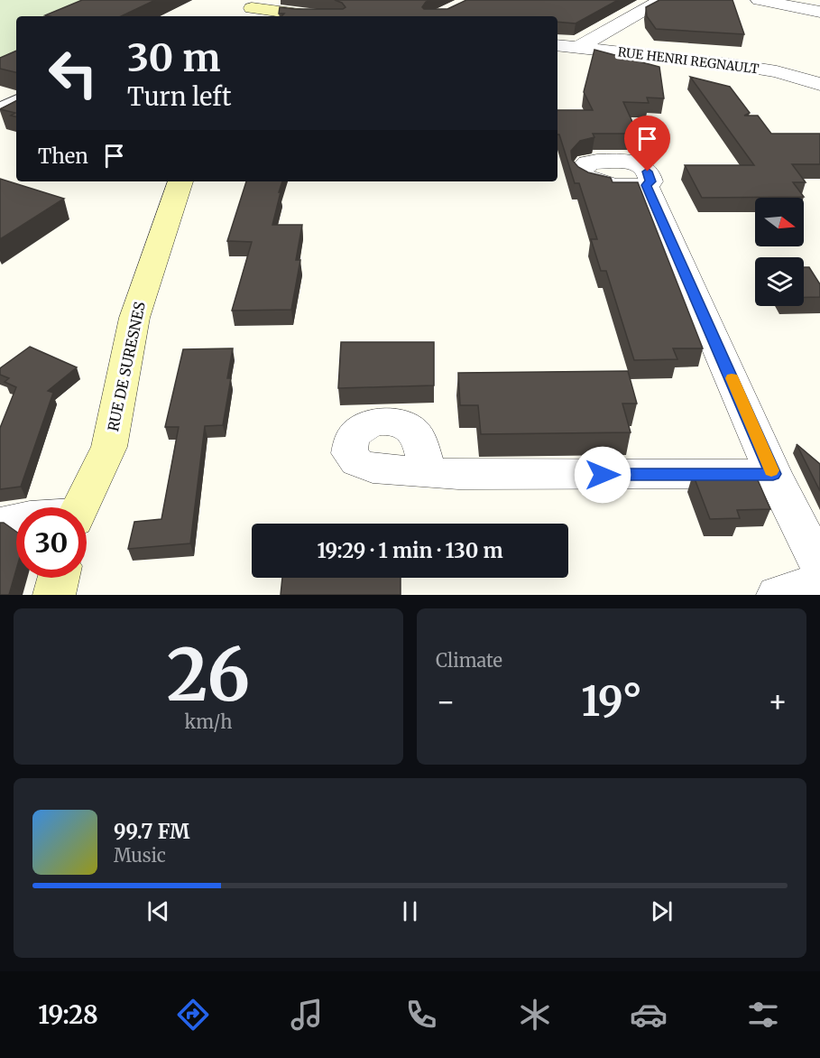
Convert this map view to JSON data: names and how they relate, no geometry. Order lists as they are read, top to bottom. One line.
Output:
{"streets":{"street":["RUE HENRI REGNAULT","RUE DE SURESNES"]},"north":"right","page":{"turn":["30 m","Turn left"],"then":"Then","limit":"30","trip":"19:29 · 1 min · 130 m","tile":[["26","km/h"],"Climate"],"heat":["−","19°","+"],"song":["99.7 FM","Music"],"tabs":"19:28"}}
